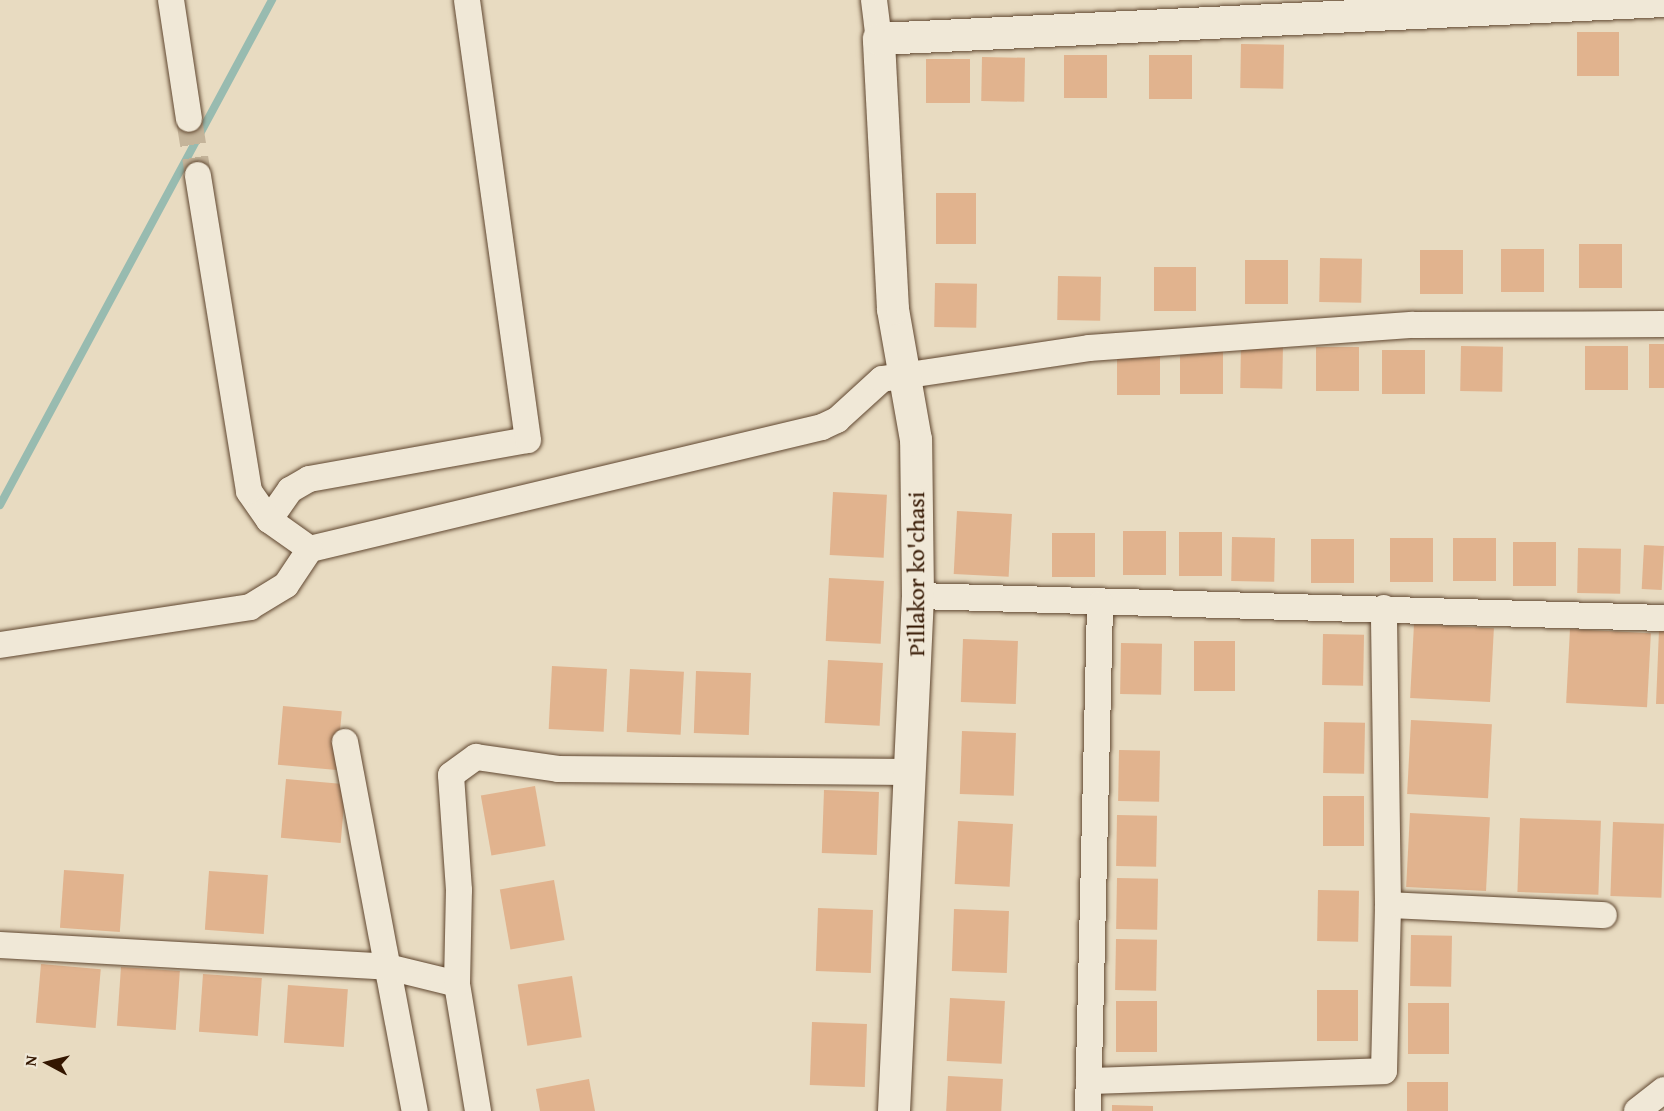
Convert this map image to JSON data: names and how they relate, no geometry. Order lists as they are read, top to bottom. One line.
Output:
{"streets":{"street":["Pillakor ko'chasi"]},"north":"left"}
